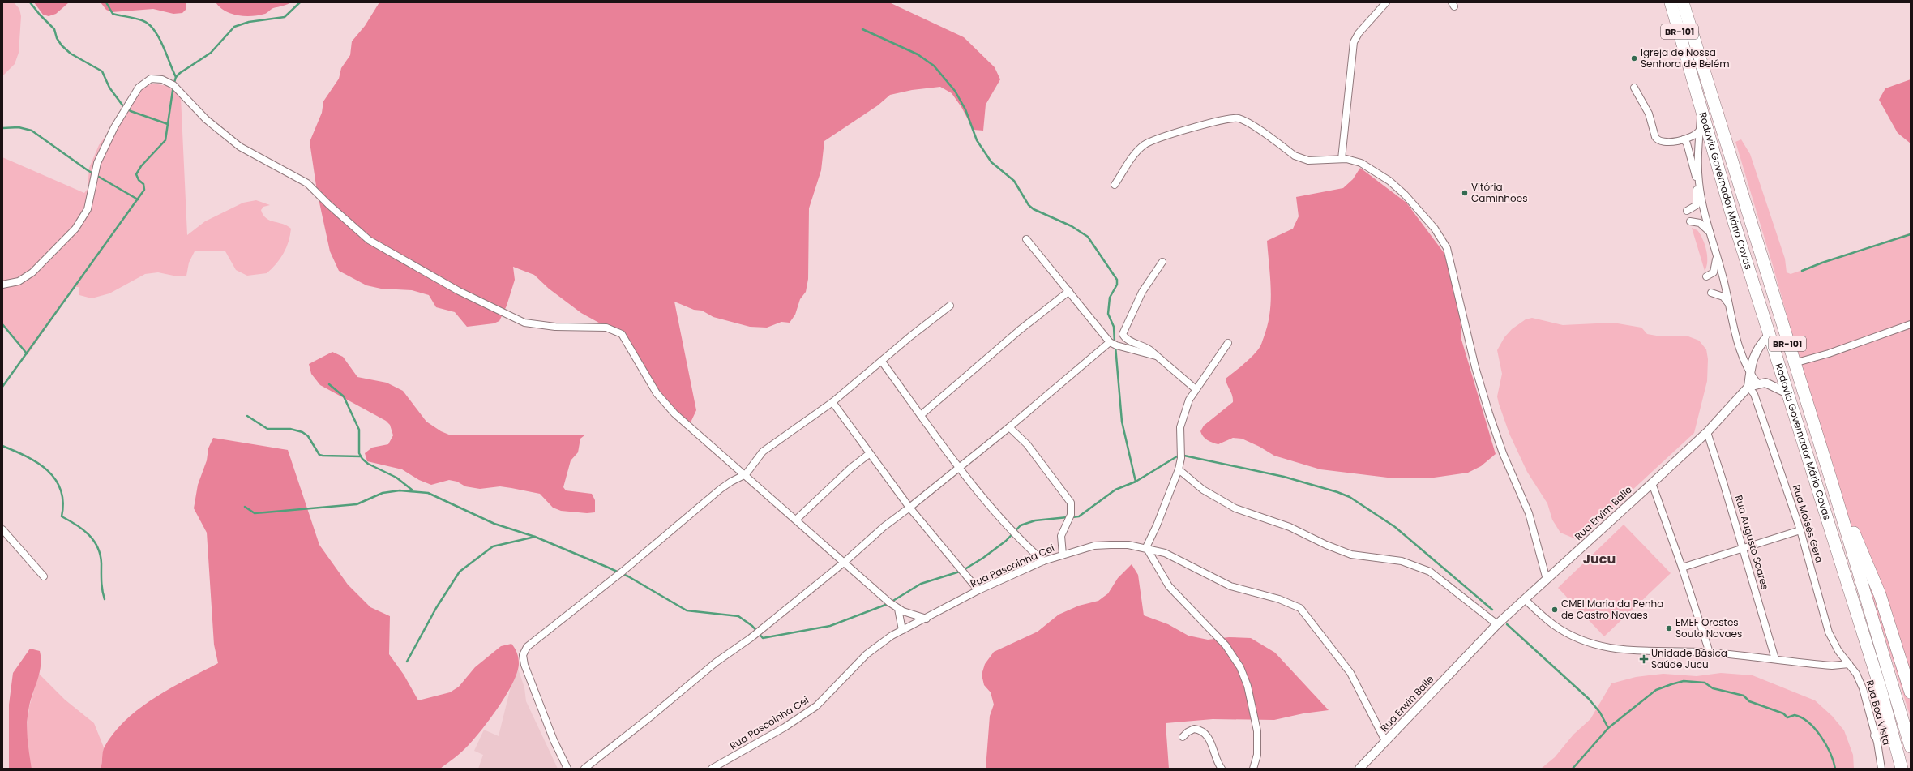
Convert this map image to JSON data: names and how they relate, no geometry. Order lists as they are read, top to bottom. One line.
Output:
{"streets":{"highway":["BR-101","Rodovia Governador Mário Covas"],"street":["Rua Ervim Balle","Rua Moisés Gera","Rua Augusto Soares","Rua Pascoinha Cei","Rua Erwin Balle","Rua Boa Vista"]},"crossings":[["Rua Ervim Balle","Rua Moisés Gera"],["Rua Ervim Balle","Rua Augusto Soares"],["Rua Ervim Balle","Rua Erwin Balle"],["Rua Moisés Gera","Rua Boa Vista"],["Rua Pascoinha Cei","Rua Erwin Balle"]],"districts":["Jucu"],"places":{"other":["Igreja de Nossa Senhora de Belém","Vitória Caminhões","CMEI Maria da Penha de Castro Novaes","EMEF Orestes Souto Novaes"],"health":["Unidade Básica Saúde Jucu"]}}
